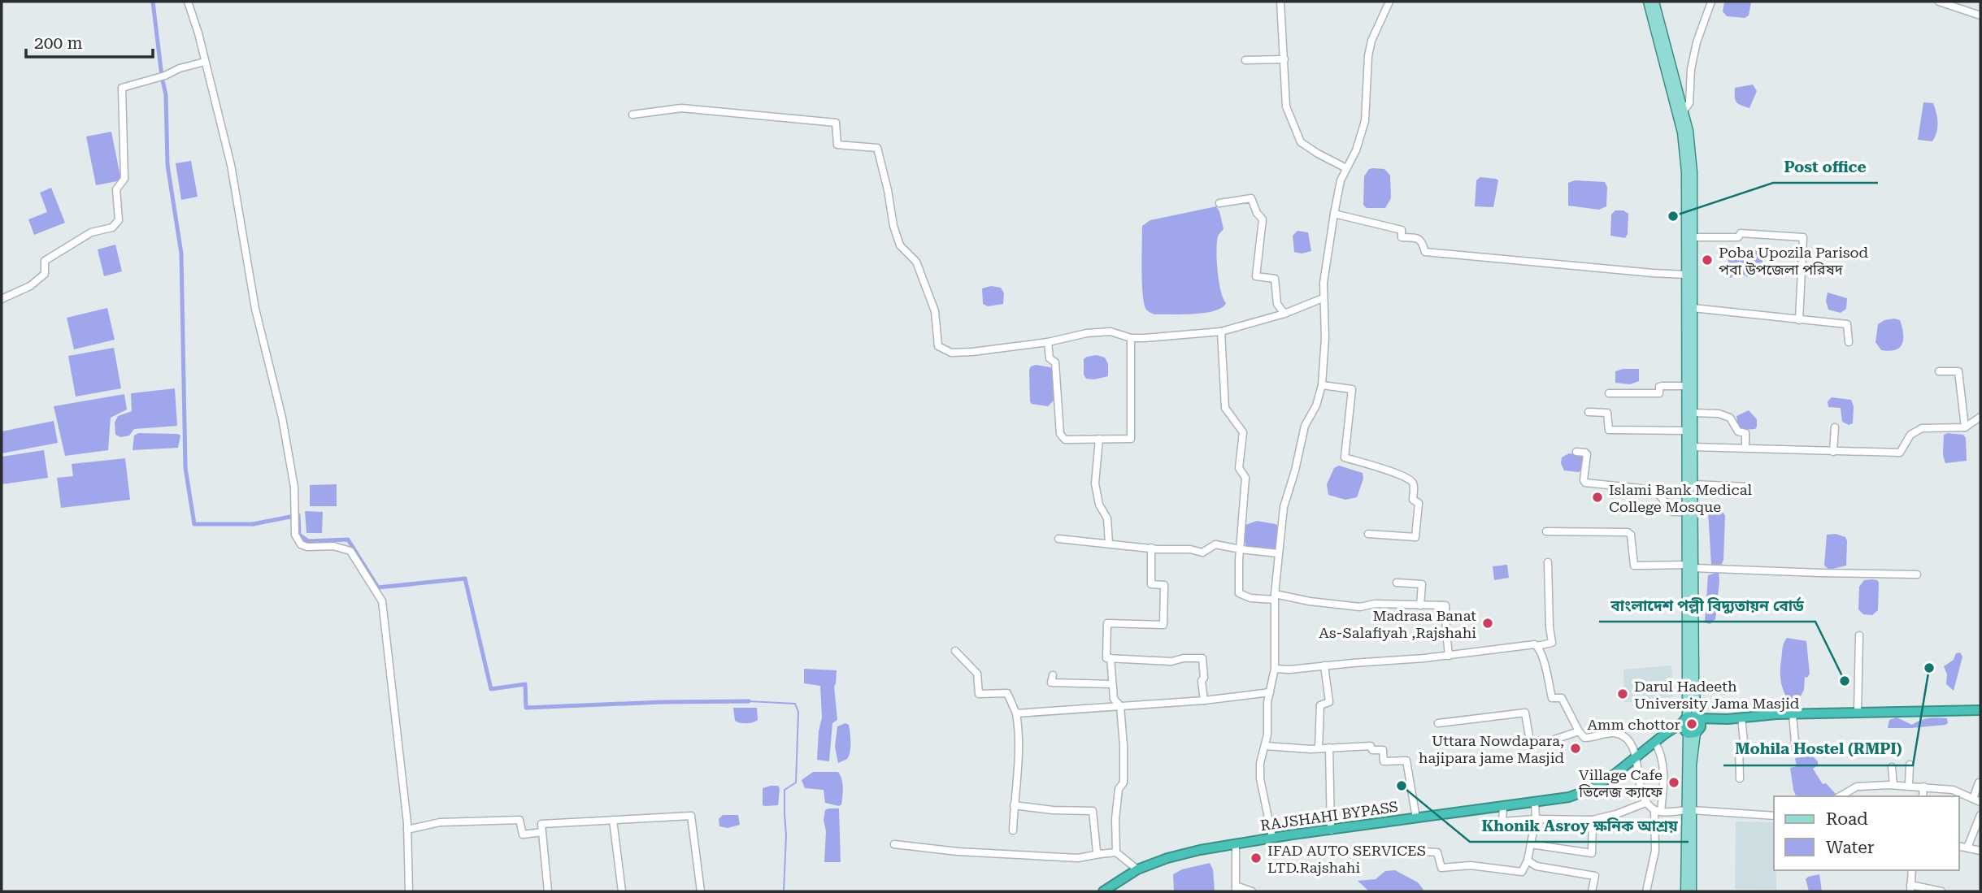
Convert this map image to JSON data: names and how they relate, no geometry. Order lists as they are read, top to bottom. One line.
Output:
{"streets":{"highway":["RAJSHAHI BYPASS"]},"places":["Post office","Poba Upozila Parisod পবা উপজেলা পরিষদ","Islami Bank Medical College Mosque","Madrasa Banat As-Salafiyah ,Rajshahi","Mohila Hostel (RMPI)","বাংলাদেশ পল্লী বিদ্যুতায়ন বোর্ড","Darul Hadeeth University Jama Masjid","Amm chottor","Uttara Nowdapara, hajipara jame Masjid","Village Cafe ভিলেজ ক্যাফে","Khonik Asroy ক্ষনিক আশ্রয়","IFAD AUTO SERVICES LTD.Rajshahi"],"legend":["Road","Water"],"scale_bar":"200 m"}
